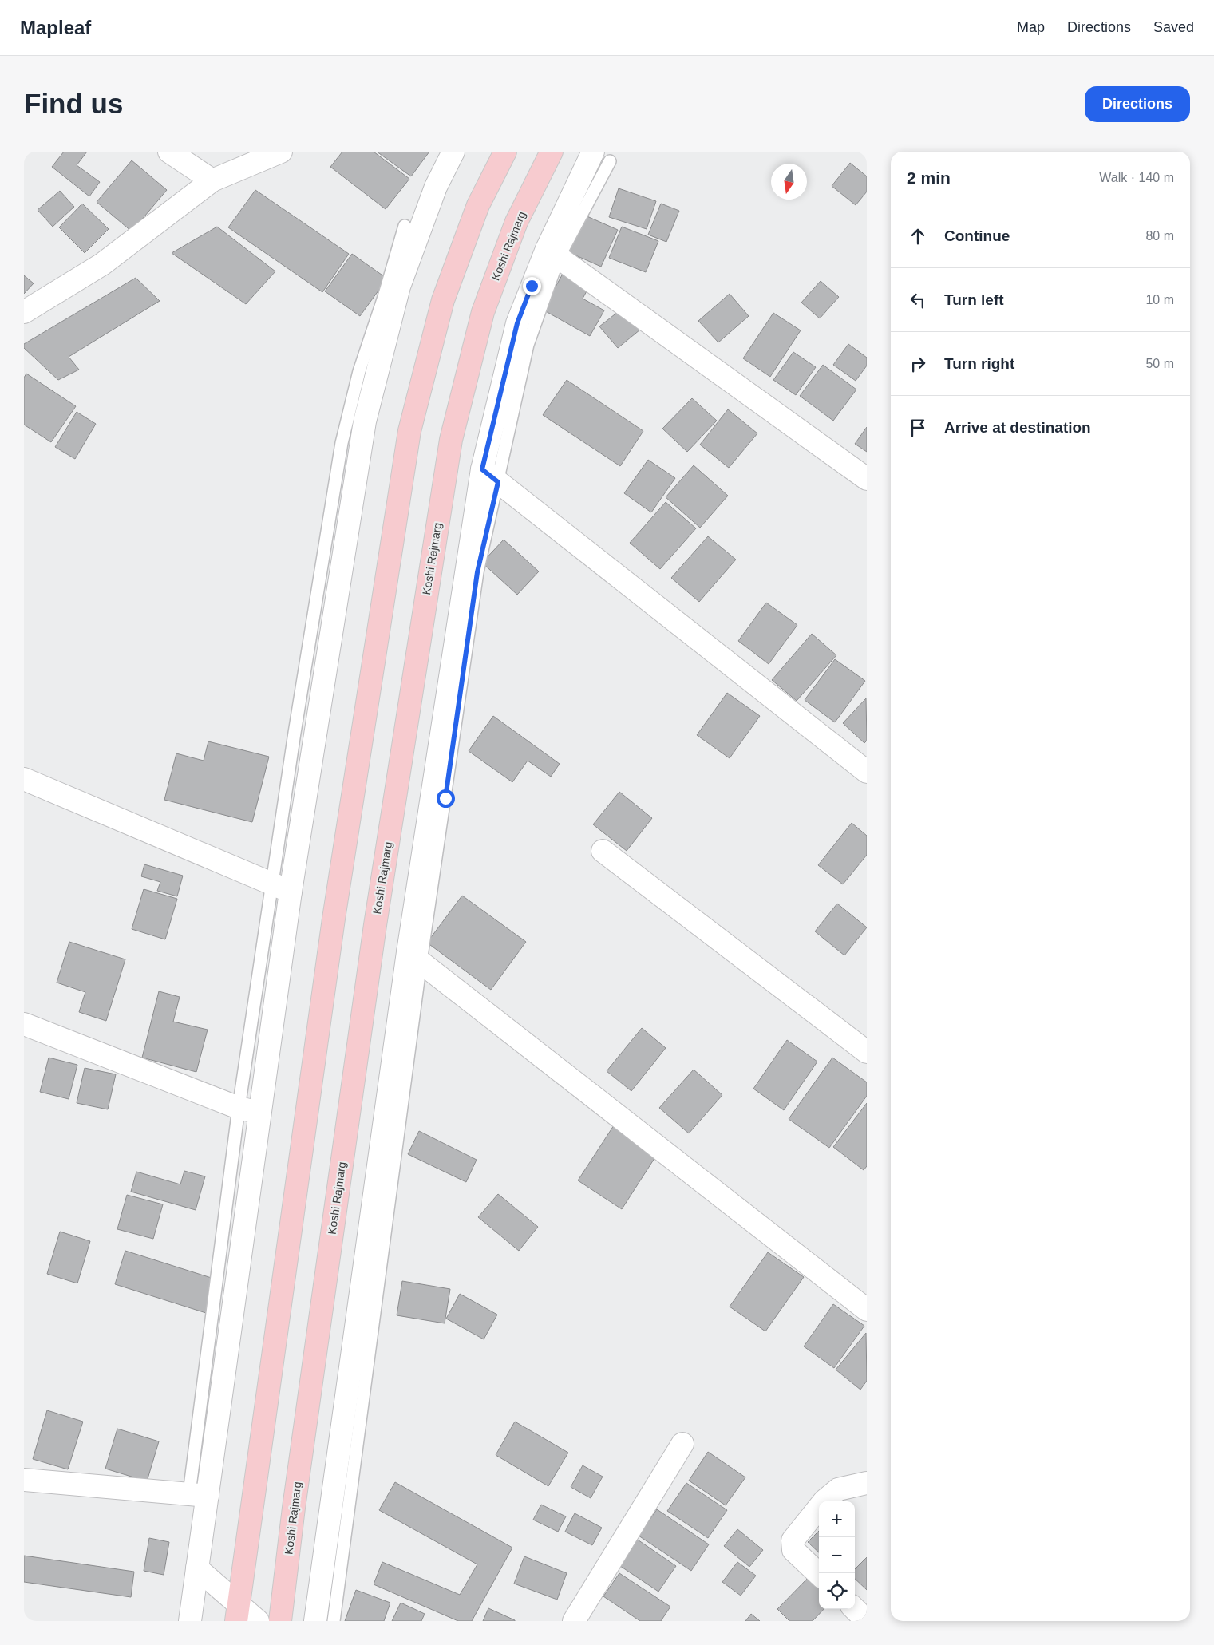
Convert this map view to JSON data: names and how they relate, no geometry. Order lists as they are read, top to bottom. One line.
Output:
{"streets":{"main road":["Koshi Rajmarg"]},"north":"bottom","page":{"header":"Mapleaf","nav":["Map","Directions","Saved"],"buttons":"Directions","title":"Find us","heading":["2 min","Walk · 140 m"],"list":[["Continue","80 m"],["Turn left","10 m"],["Turn right","50 m"],"Arrive at destination"],"map_buttons":["+","−"]}}
